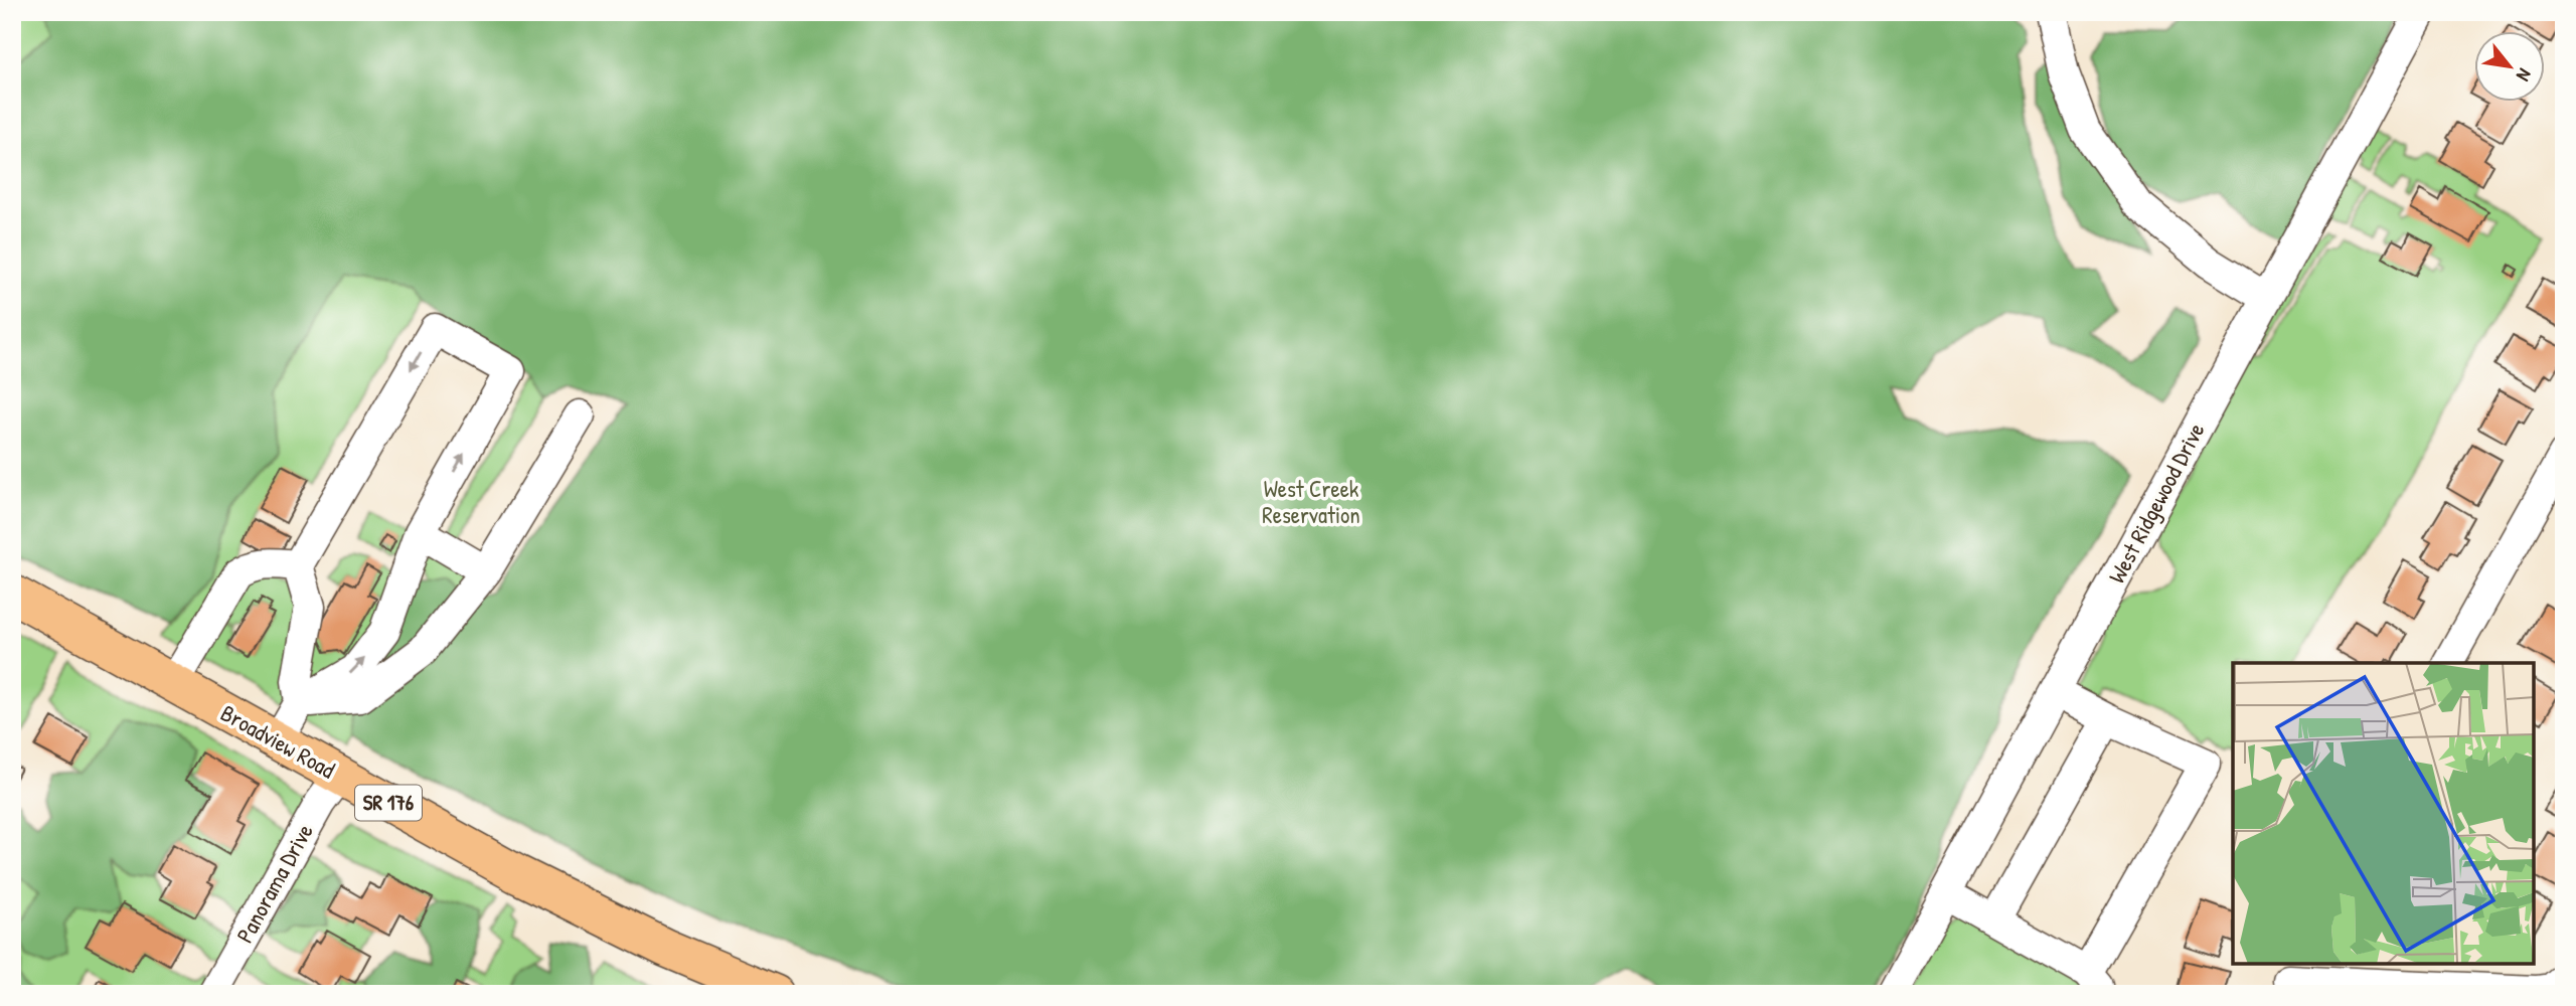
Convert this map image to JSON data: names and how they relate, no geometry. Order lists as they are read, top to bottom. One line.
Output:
{"streets":{"main road":["Broadview Road","SR 176"],"street":["West Ridgewood Drive","Panorama Drive"]},"crossings":[["Broadview Road","Panorama Drive"]],"parks":["West Creek Reservation"],"north":"bottom right"}
